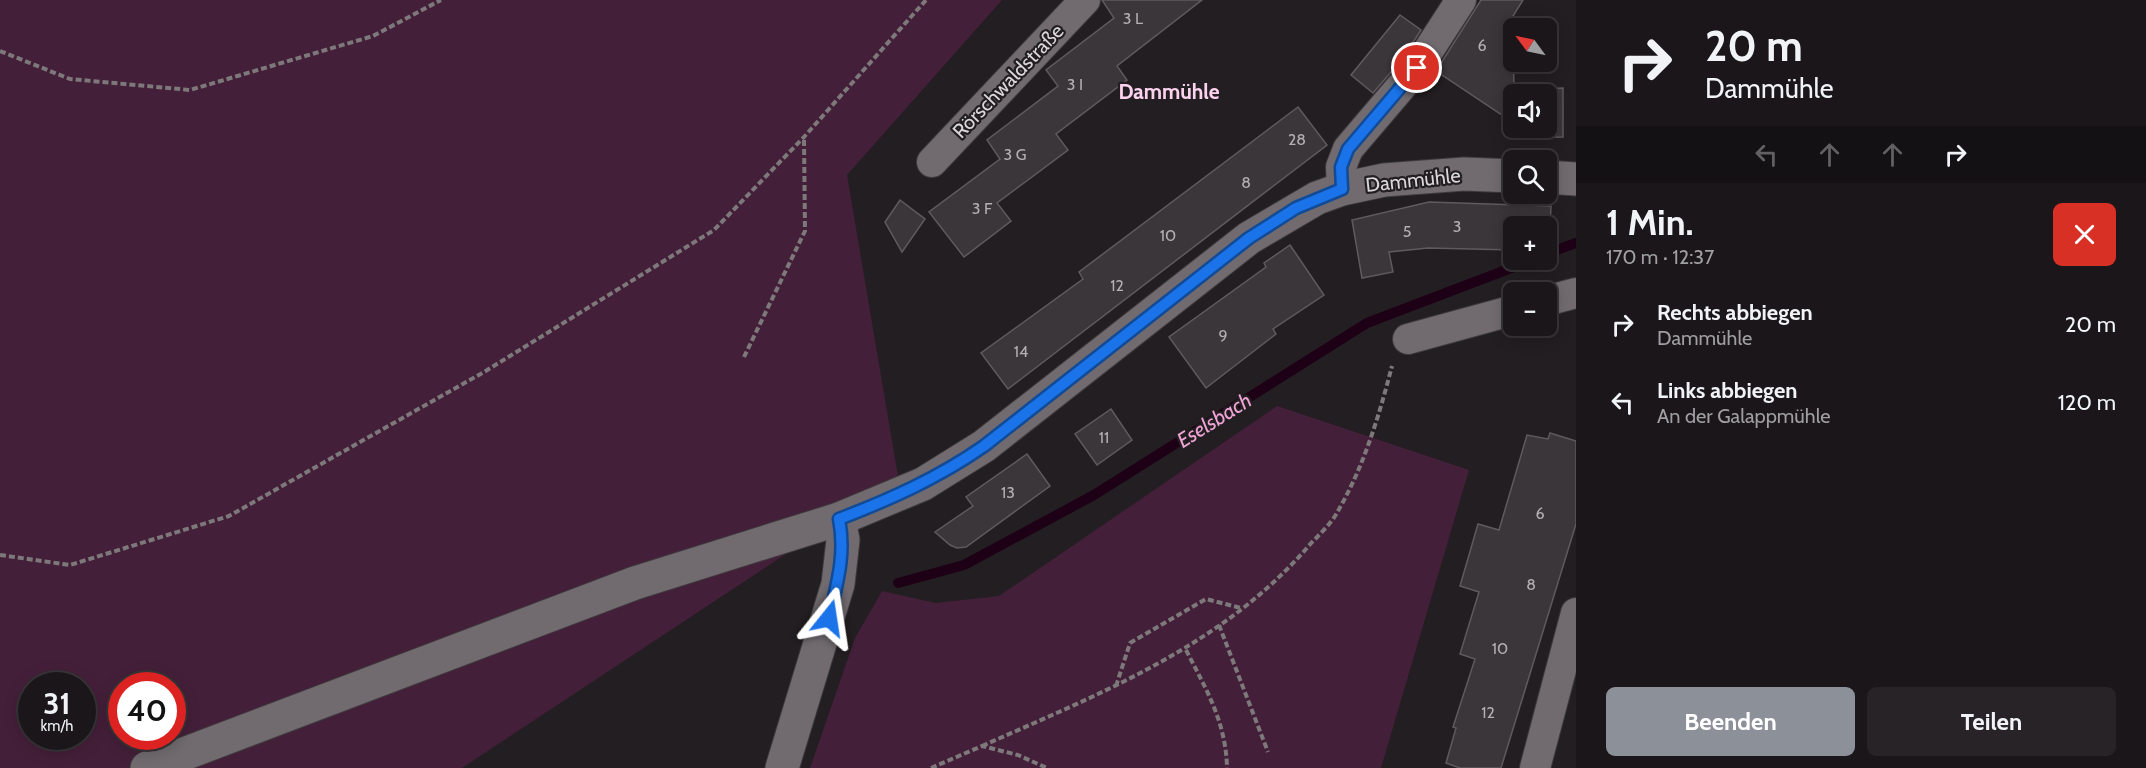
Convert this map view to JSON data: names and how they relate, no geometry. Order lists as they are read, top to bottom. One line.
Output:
{"streets":{"street":["Rörschwaldstraße","Dammühle"]},"districts":["Dammühle"],"water":["Eselsbach"],"house_numbers":["3 L","6","3 I","28","3 G","8","3 F","3","5","10","12","9","14","11","13","6","8","10","12"],"north":"top left","page":{"turn":["20 m","Dammühle"],"map_buttons":["+","−"],"heading":["1 Min.","170 m · 12:37"],"list":[{"name":"Rechts abbiegen","note":"Dammühle","value":"20 m"},{"name":"Links abbiegen","note":"An der Galappmühle","value":"120 m"}],"speed":"31 km/h","limit":"40","buttons":["Beenden","Teilen"]}}
